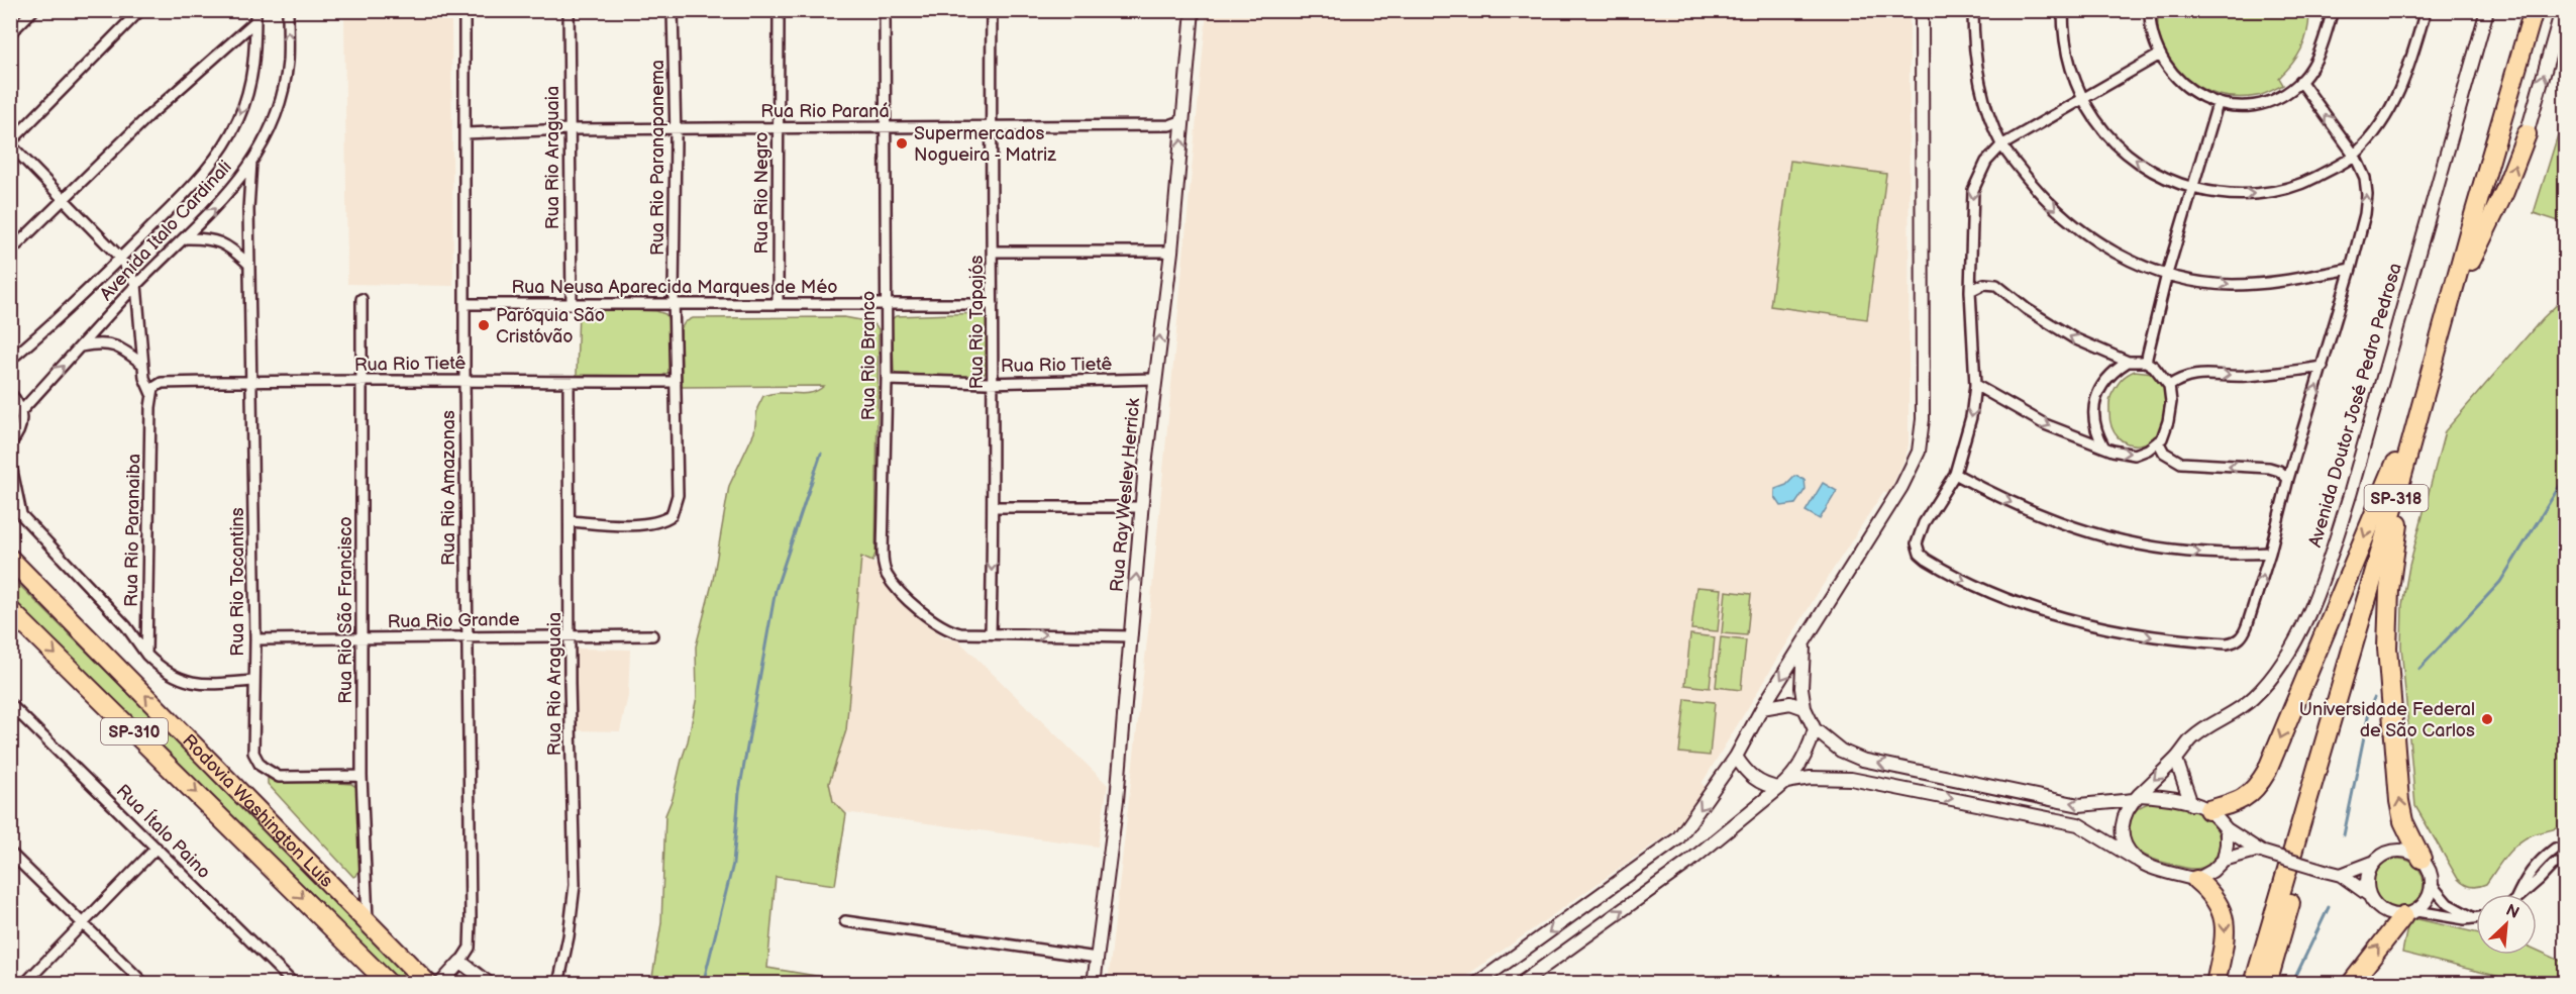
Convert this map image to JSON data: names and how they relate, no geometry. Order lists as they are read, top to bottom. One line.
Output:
{"streets":{"highway":["SP-318","SP-310","Rodovia Washington Luís"],"street":["Rua Rio Paraná","Rua Rio Araguaia","Rua Rio Paranapanema","Rua Rio Negro","Avenida Italo Cardinali","Rua Neusa Aparecida Marques de Méo","Rua Rio Tapajós","Rua Rio Branco","Rua Rio Tietê","Avenida Doutor José Pedro Pedrosa","Rua Rio Amazonas","Rua Ray Wesley Herrick","Rua Rio Paranaiba","Rua Rio Tocantins","Rua Rio São Francisco","Rua Rio Grande","Rua Ítalo Paino"]},"crossings":[["Rua Rio Paraná","Rua Rio Araguaia"],["Rua Rio Paraná","Rua Rio Paranapanema"],["Rua Rio Paraná","Rua Rio Negro"],["Rua Rio Paraná","Rua Rio Tapajós"],["Rua Rio Paraná","Rua Rio Branco"],["Rua Rio Paraná","Rua Rio Amazonas"],["Rua Rio Paraná","Rua Ray Wesley Herrick"],["Rua Rio Araguaia","Rua Rio Paranapanema"],["Rua Rio Araguaia","Rua Neusa Aparecida Marques de Méo"],["Rua Rio Araguaia","Rua Rio Tietê"],["Rua Rio Araguaia","Rua Rio Grande"],["Rua Rio Paranapanema","Rua Neusa Aparecida Marques de Méo"],["Rua Rio Paranapanema","Rua Rio Tietê"],["Rua Rio Negro","Rua Neusa Aparecida Marques de Méo"],["Avenida Italo Cardinali","Rua Rio Paranaiba"],["Avenida Italo Cardinali","Rua Rio Tocantins"],["Rua Neusa Aparecida Marques de Méo","Rua Rio Tapajós"],["Rua Neusa Aparecida Marques de Méo","Rua Rio Branco"],["Rua Neusa Aparecida Marques de Méo","Rua Rio Amazonas"],["Rua Rio Tapajós","Rua Rio Branco"],["Rua Rio Tapajós","Rua Rio Tietê"],["Rua Rio Branco","Rua Rio Tietê"],["Rua Rio Tietê","Rua Rio Amazonas"],["Rua Rio Tietê","Rua Ray Wesley Herrick"],["Rua Rio Tietê","Rua Rio Paranaiba"],["Rua Rio Tietê","Rua Rio Tocantins"],["Rua Rio Tietê","Rua Rio São Francisco"],["Rua Rio Amazonas","Rua Rio Grande"],["Rua Rio Tocantins","Rua Rio São Francisco"],["Rua Rio Tocantins","Rua Rio Grande"],["Rua Rio São Francisco","Rua Rio Grande"],["Rua Rio São Francisco","Rodovia Washington Luís"]],"one_way":["Rua Ray Wesley Herrick"],"places":["Supermercados Nogueira - Matriz","Paróquia São Cristóvão","Universidade Federal de São Carlos"],"north":"top right"}
